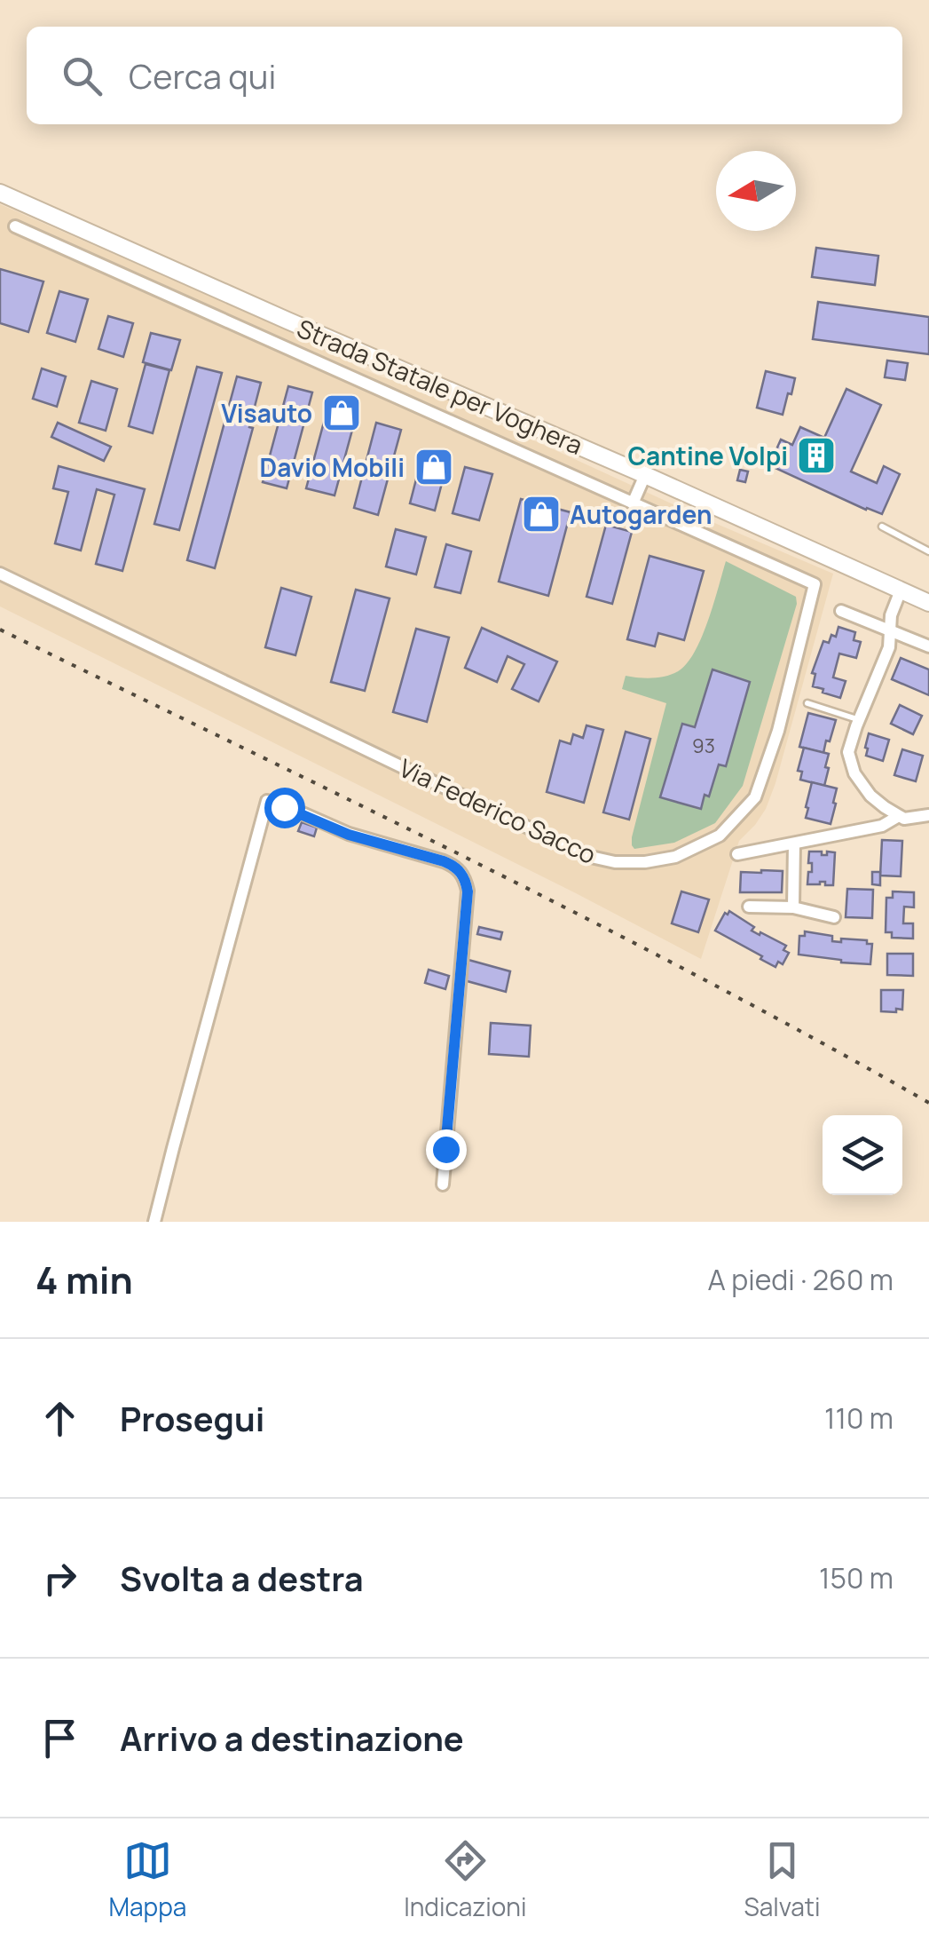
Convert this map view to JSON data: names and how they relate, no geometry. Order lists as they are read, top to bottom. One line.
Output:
{"streets":{"main road":["Strada Statale per Voghera"],"street":["Via Federico Sacco"]},"places":{"shop":["Visauto","Davio Mobili","Autogarden"],"building":["Cantine Volpi"]},"house_numbers":["93"],"north":"left","page":{"search":"Cerca qui","heading":["4 min","A piedi · 260 m"],"list":[["Prosegui","110 m"],["Svolta a destra","150 m"],"Arrivo a destinazione"],"nav":["Mappa","Indicazioni","Salvati"]}}
